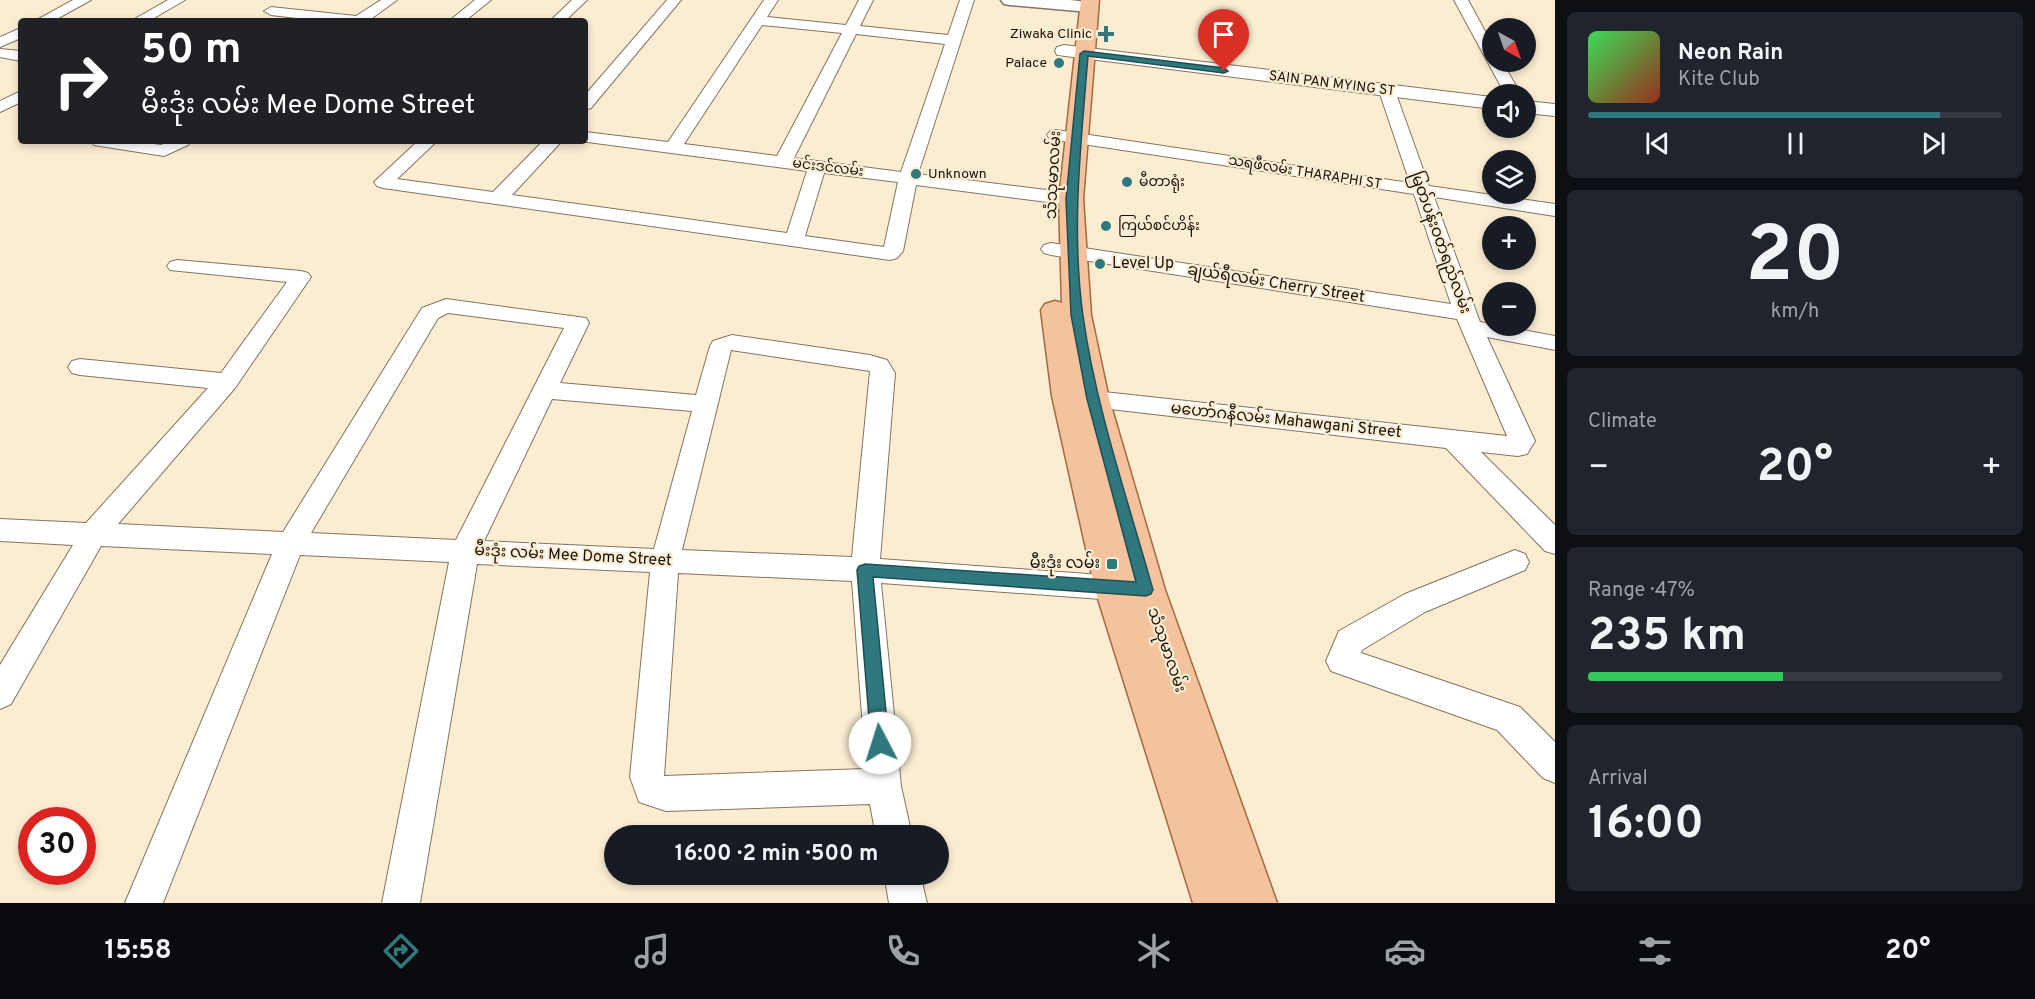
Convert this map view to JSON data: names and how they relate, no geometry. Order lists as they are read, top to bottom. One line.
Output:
{"streets":{"main road":["သံသုမာလမ်း"],"street":["SAIN PAN MYING ST","မင်းဒင်လမ်း","သရဖီလမ်း THARAPHI ST","မြတ်ပန်းဝတ်ရည်လမ်း","ချယ်ရီလမ်း Cherry Street","မဟော်ဂနီလမ်း Mahawgani Street","မီးဒုံး လမ်း Mee Dome Street"]},"crossings":[["SAIN PAN MYING ST","သံသုမာလမ်း"],["SAIN PAN MYING ST","မြတ်ပန်းဝတ်ရည်လမ်း"],["မင်းဒင်လမ်း","သံသုမာလမ်း"],["သရဖီလမ်း THARAPHI ST","သံသုမာလမ်း"],["သရဖီလမ်း THARAPHI ST","မြတ်ပန်းဝတ်ရည်လမ်း"],["သံသုမာလမ်း","ချယ်ရီလမ်း Cherry Street"],["သံသုမာလမ်း","မဟော်ဂနီလမ်း Mahawgani Street"],["သံသုမာလမ်း","မီးဒုံး လမ်း Mee Dome Street"],["မြတ်ပန်းဝတ်ရည်လမ်း","ချယ်ရီလမ်း Cherry Street"],["မြတ်ပန်းဝတ်ရည်လမ်း","မဟော်ဂနီလမ်း Mahawgani Street"]],"places":{"health":["Ziwaka Clinic"],"other":["Palace","Unknown","မီတာရုံး","ကြယ်စင်ဟိန်း","Level Up"],"transit":["မီးဒုံး လမ်း"]},"north":"bottom right","page":{"map_buttons":["+","−"],"turn":["50 m","မီးဒုံး လမ်း Mee Dome Street"],"song":["Neon Rain","Kite Club"],"tile":[["20","km/h"],"Climate",["Range · 47%","235 km"],["Arrival","16:00"]],"heat":["−","20°","+"],"limit":"30","trip":"16:00 · 2 min · 500 m","tabs":["15:58","20°"]}}
